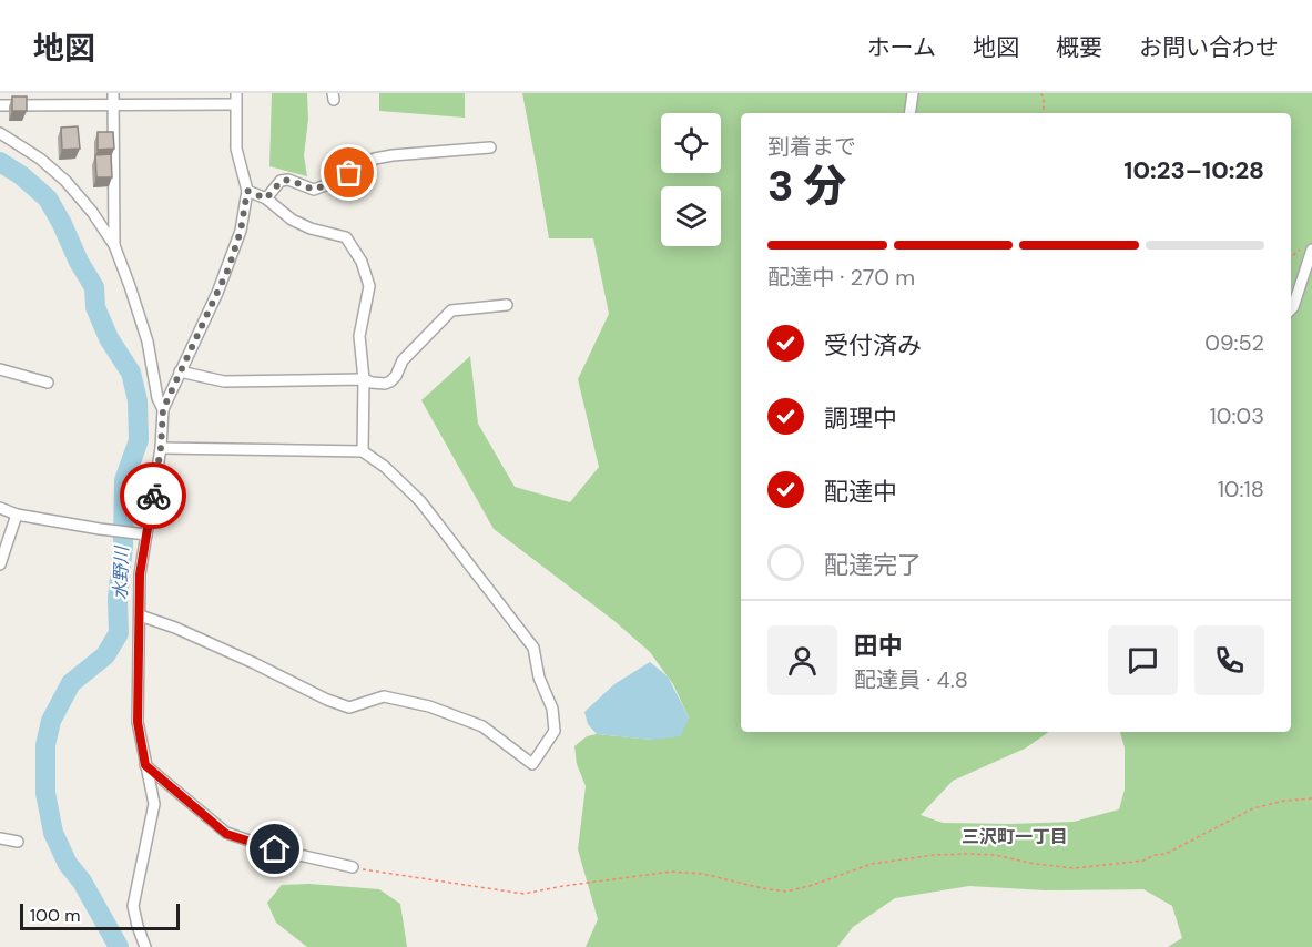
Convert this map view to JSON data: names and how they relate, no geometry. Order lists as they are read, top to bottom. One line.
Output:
{"districts":["三沢町一丁目"],"water":["水野川"],"scale_bar":"100 m","page":{"header":"地図","nav":["ホーム","地図","概要","お問い合わせ"],"heading":["3 分","到着まで","10:23–10:28"],"panel":["田中","配達員 · 4.8"],"bar":"配達中 · 270 m","list":[["受付済み","09:52"],["調理中","10:03"],["配達中","10:18"],"配達完了"],"scale":"100 m"}}
